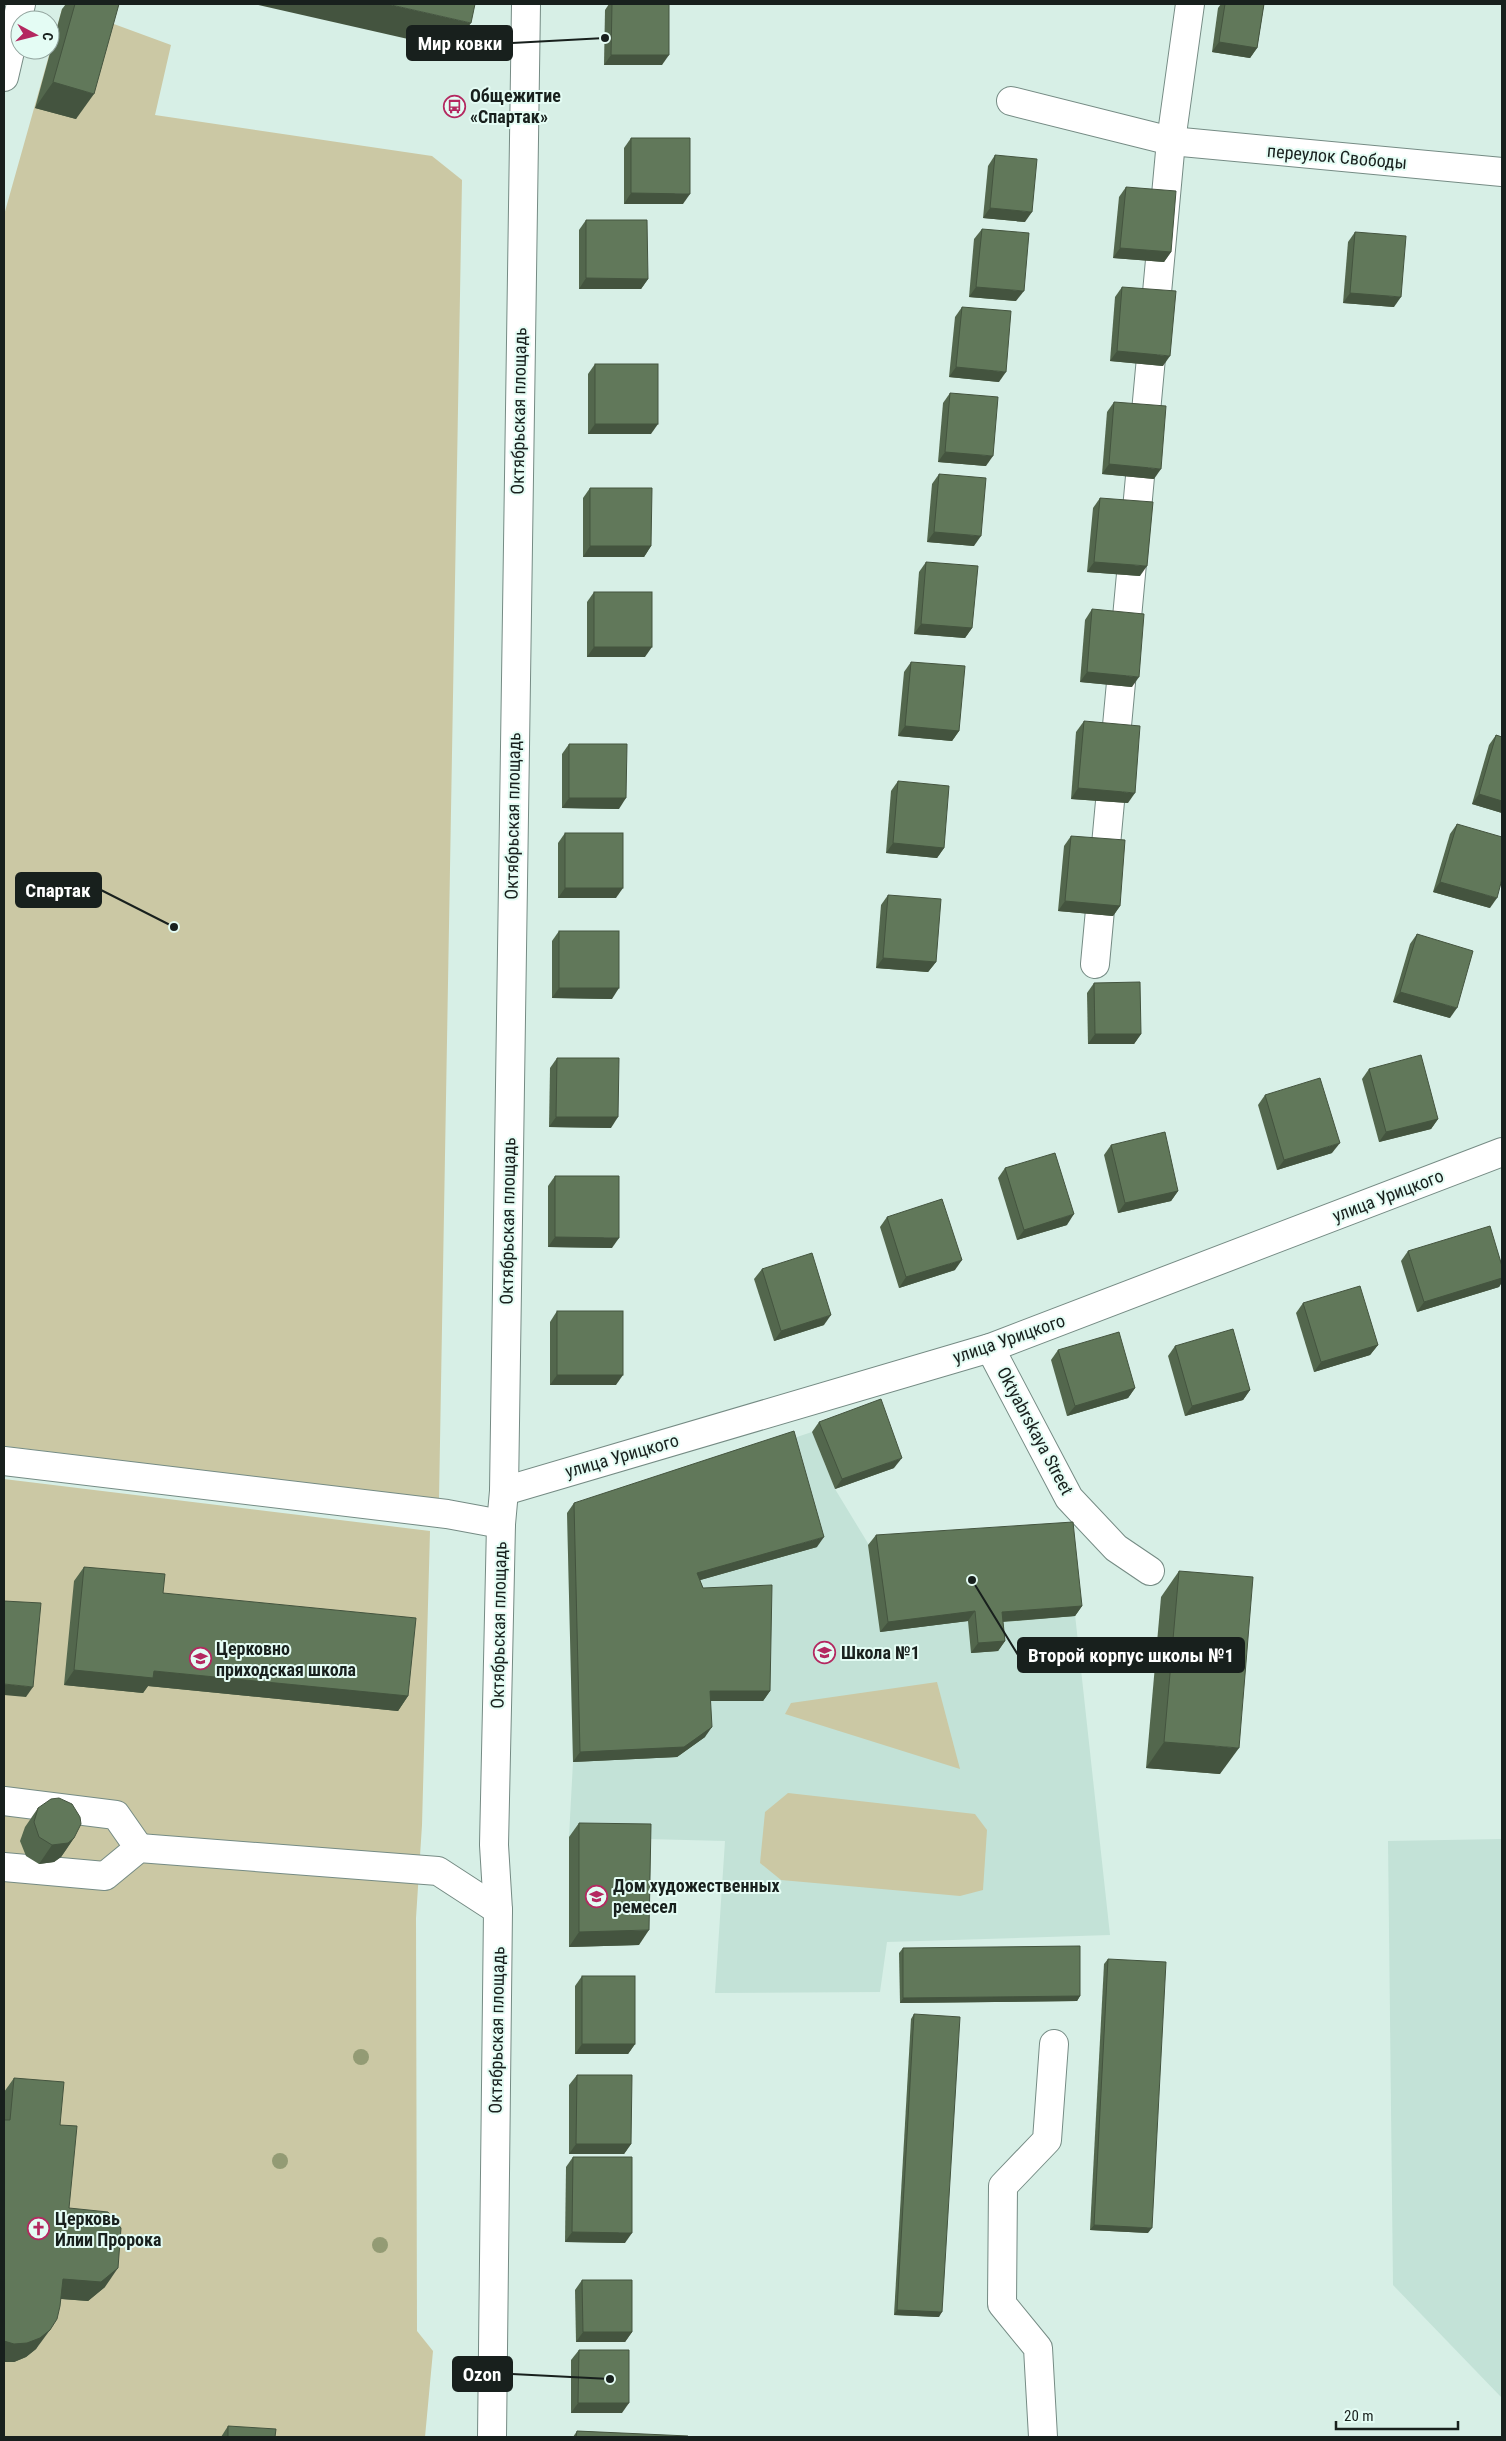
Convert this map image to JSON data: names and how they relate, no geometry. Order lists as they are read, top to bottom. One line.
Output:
{"streets":{"street":["переулок Свободы","Октябрьская площадь","улица Урицкого","Oktyabrskaya Street"]},"crossings":[["Октябрьская площадь","улица Урицкого"],["улица Урицкого","Oktyabrskaya Street"]],"places":{"other":["Мир ковки","Спартак","Второй корпус школы №1","Ozon"],"bus stop":["Общежитие «Спартак»"],"school or university":["Школа №1","Церковно приходская школа","Дом художественных ремесел"],"church":["Церковь Илии Пророка"]},"scale_bar":"20 m","north":"right"}
